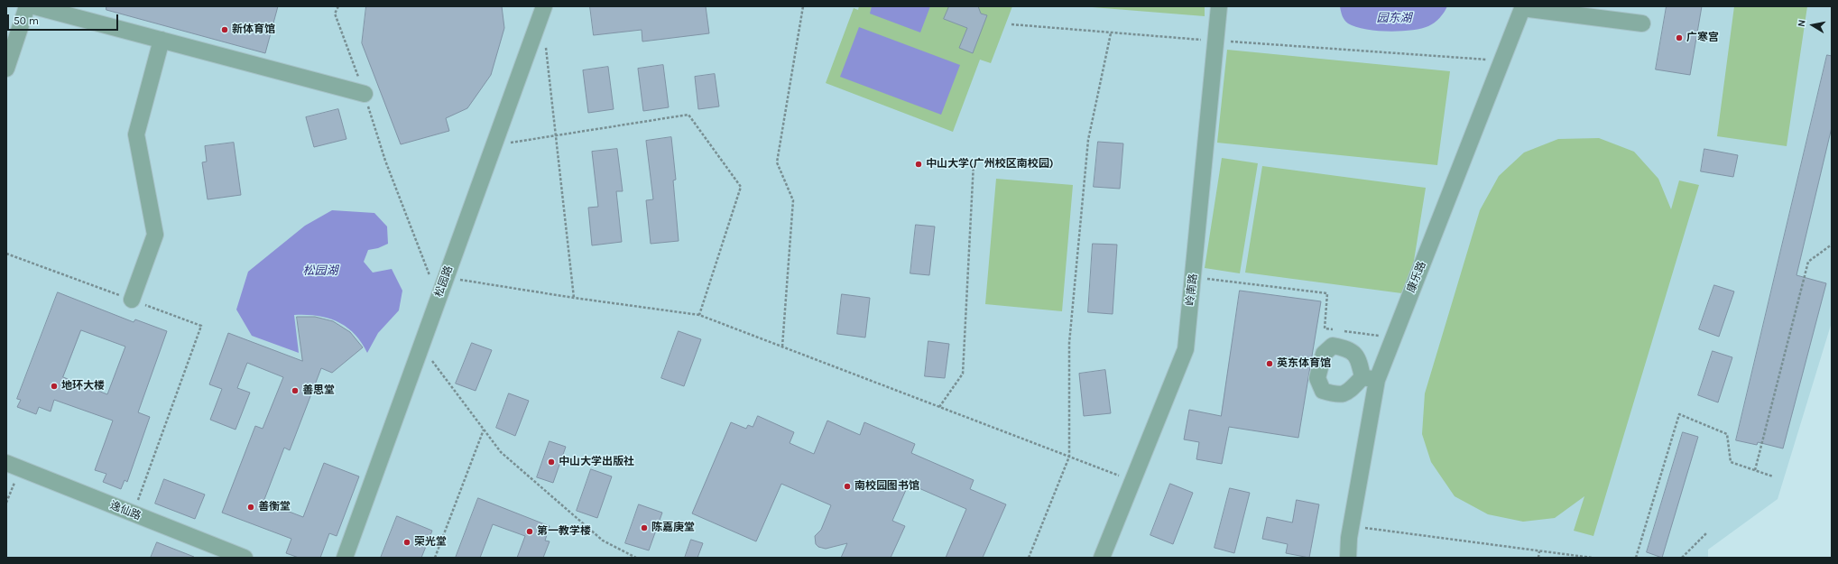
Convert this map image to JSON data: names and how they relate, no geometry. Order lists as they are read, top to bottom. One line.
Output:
{"streets":{"street":["康乐路","松园路","岭南路","逸仙路"]},"water":["园东湖","松园湖"],"places":["新体育馆","广寒宫","中山大学(广州校区南校园)","英东体育馆","地环大楼","善思堂","中山大学出版社","南校园图书馆","善衡堂","陈嘉庚堂","第一教学楼","荣光堂"],"scale_bar":"50 m","north":"left"}
